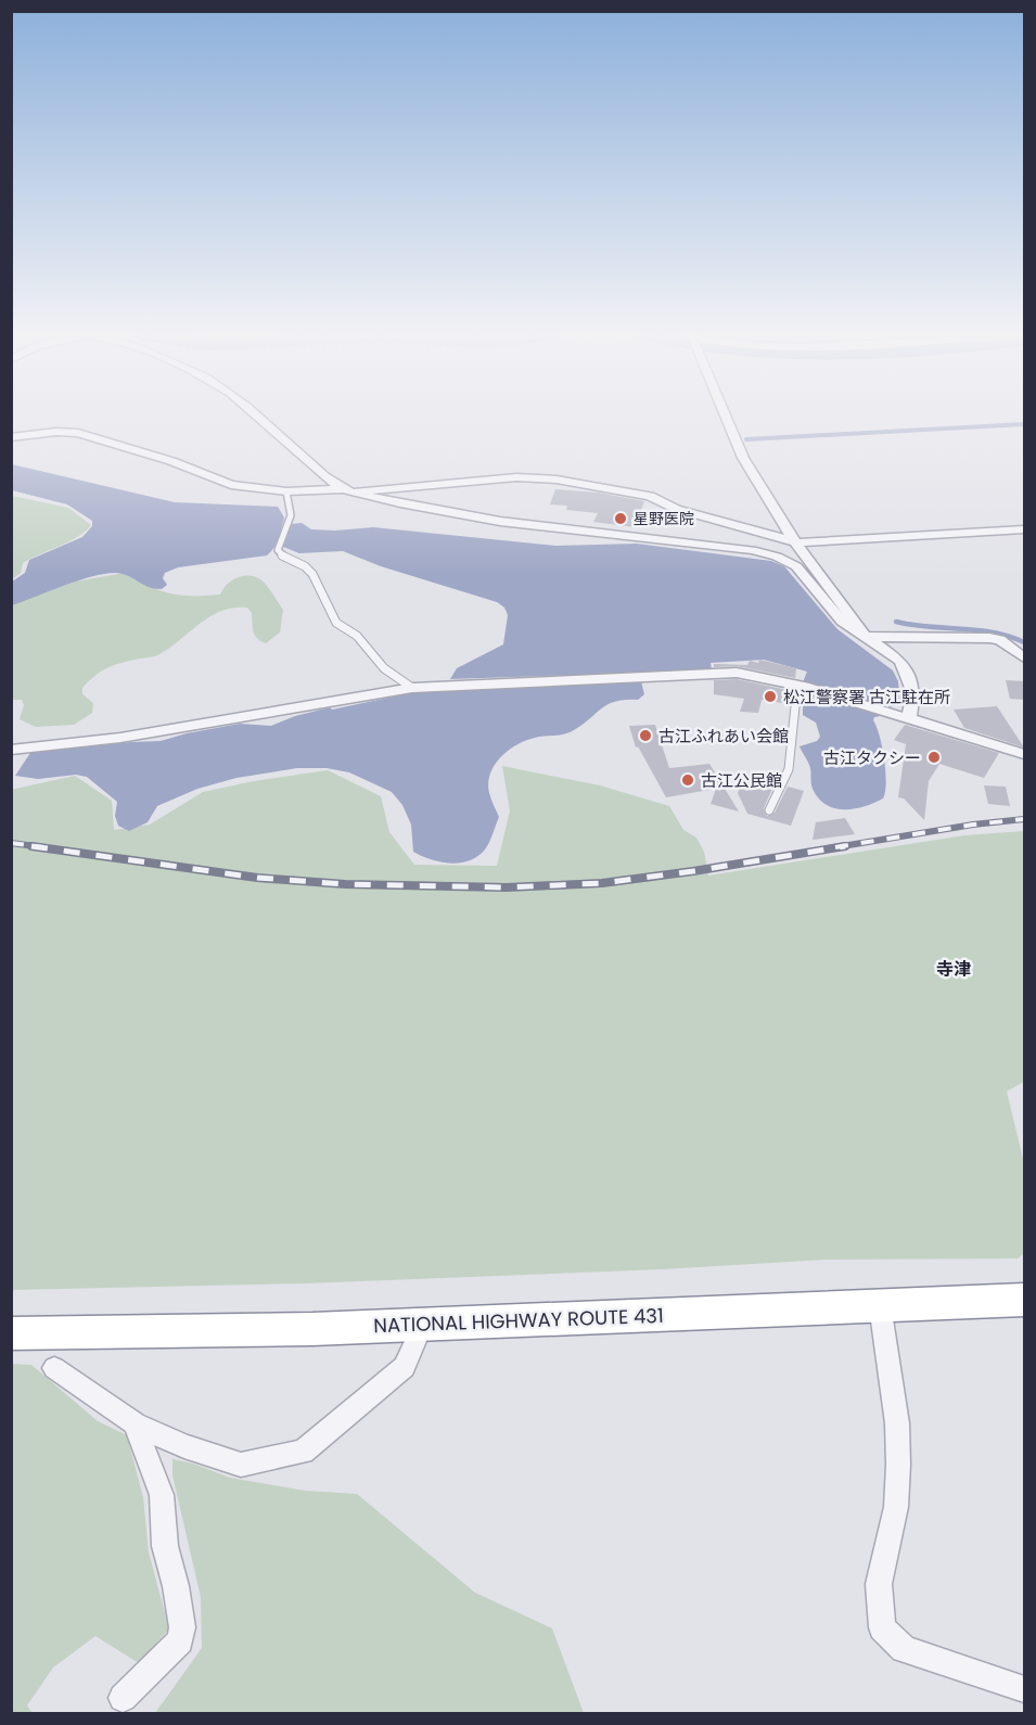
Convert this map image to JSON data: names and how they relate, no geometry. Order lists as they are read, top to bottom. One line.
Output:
{"streets":{"highway":["NATIONAL HIGHWAY ROUTE 431"]},"districts":["寺津"],"places":["星野医院","松江警察署 古江駐在所","古江ふれあい会館","古江タクシー","古江公民館"]}
